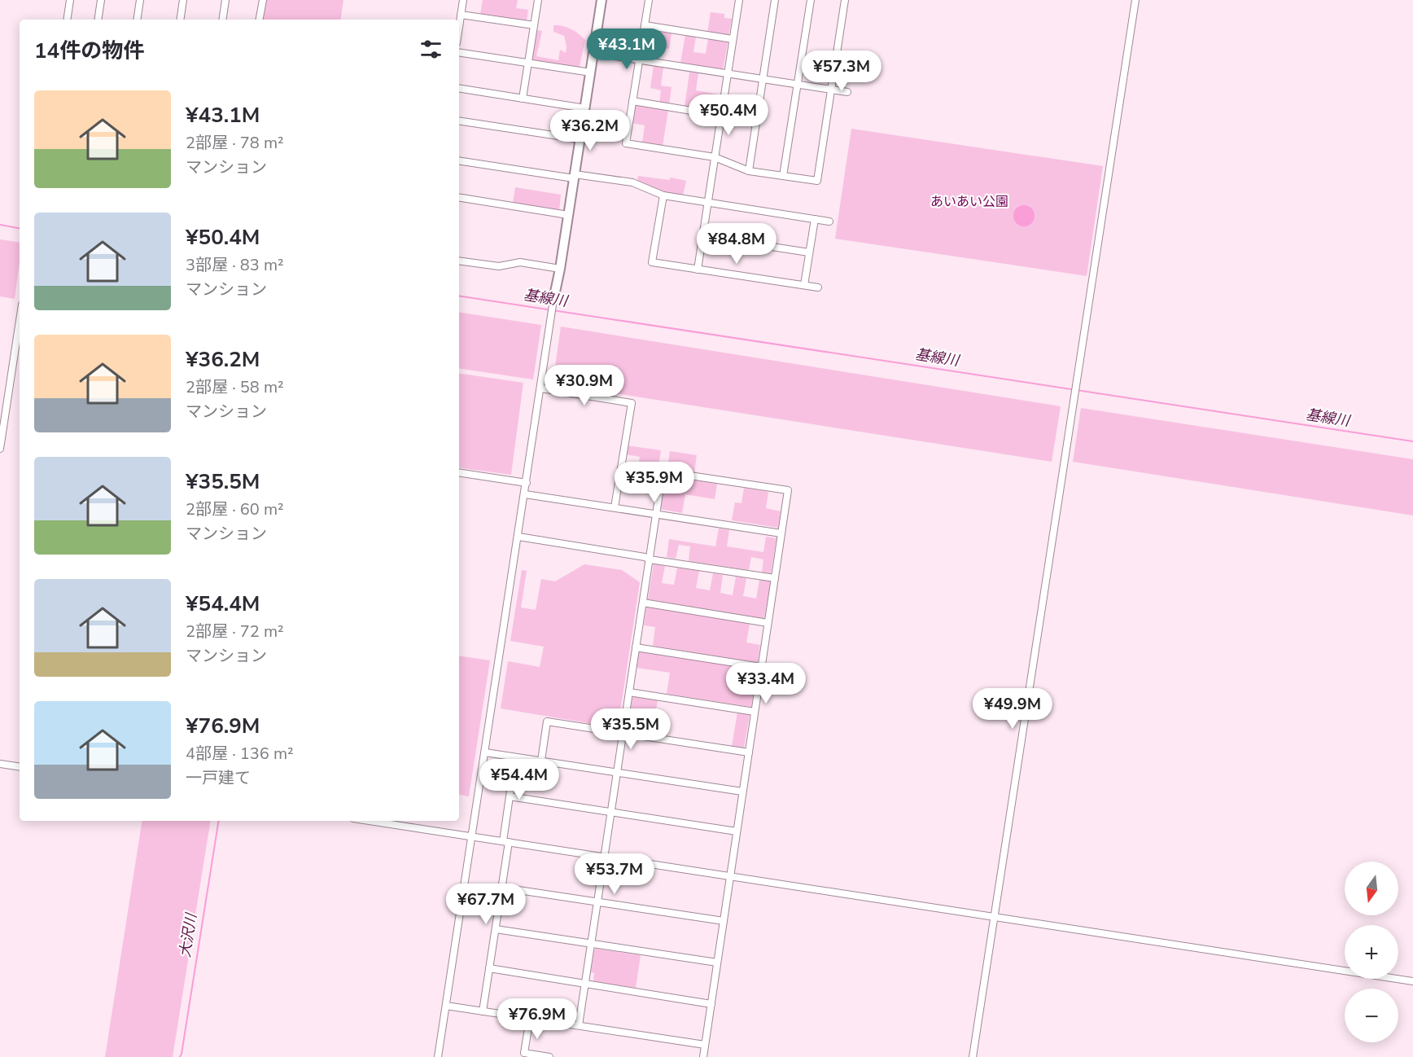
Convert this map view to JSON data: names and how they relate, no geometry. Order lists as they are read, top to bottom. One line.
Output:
{"water":["基線川","大沢川"],"parks":["あいあい公園"],"north":"bottom","page":{"heading":"14件の物件","price":["¥43.1M","¥57.3M","¥50.4M","¥36.2M","¥84.8M","¥30.9M","¥35.9M","¥33.4M","¥49.9M","¥35.5M","¥54.4M","¥53.7M","¥67.7M","¥76.9M"],"list":[{"name":"¥43.1M","note":"2部屋 · 78 m² · マンション"},{"name":"¥50.4M","note":"3部屋 · 83 m² · マンション"},{"name":"¥36.2M","note":"2部屋 · 58 m² · マンション"},{"name":"¥35.5M","note":"2部屋 · 60 m² · マンション"},{"name":"¥54.4M","note":"2部屋 · 72 m² · マンション"},{"name":"¥76.9M","note":"4部屋 · 136 m² · 一戸建て"}],"map_buttons":["+","−"]}}
